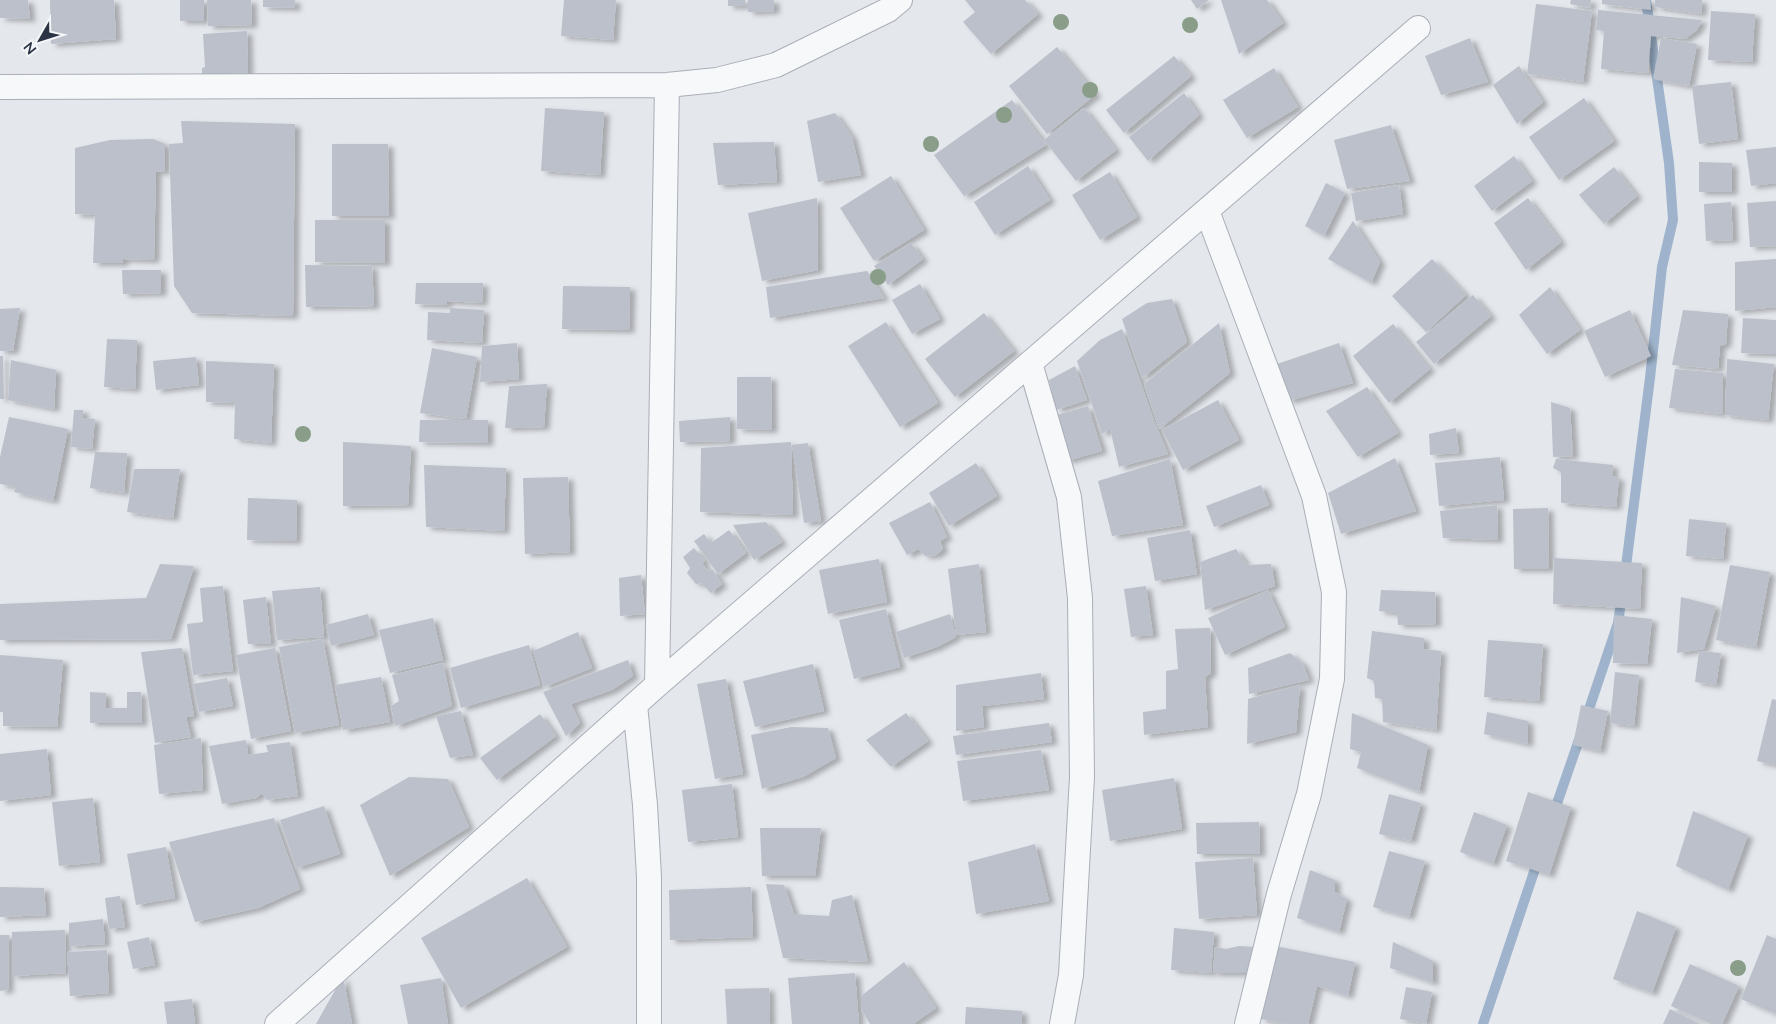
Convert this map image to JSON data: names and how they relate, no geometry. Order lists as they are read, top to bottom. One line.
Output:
{"north":"bottom left"}
